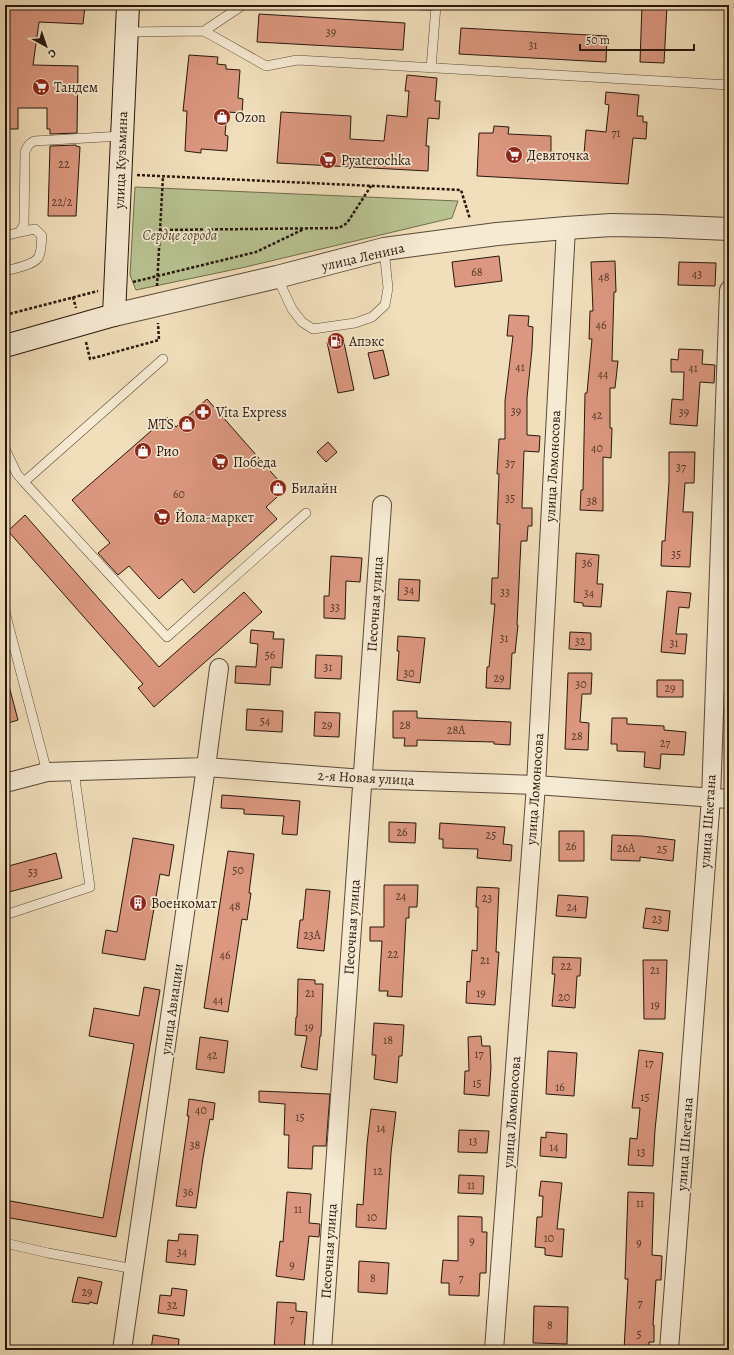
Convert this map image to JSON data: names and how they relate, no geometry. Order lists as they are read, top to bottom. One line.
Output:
{"streets":{"street":["улица Кузьмина","улица Ленина","улица Ломоносова","Песочная улица","2-я Новая улица","улица Шкетана","улица Авиации"]},"crossings":[["улица Кузьмина","улица Ленина"],["улица Ленина","улица Ломоносова"],["улица Ломоносова","2-я Новая улица"],["Песочная улица","2-я Новая улица"],["2-я Новая улица","улица Шкетана"],["2-я Новая улица","улица Авиации"]],"parks":["Сердце города"],"places":{"supermarket":["Тандем","Девяточка","Pyaterochka","Победа","Йола-маркет"],"shop":["Ozon","MTS","Рио","Билайн"],"fuel station":["Апэкс"],"pharmacy":["Vita Express"],"building":["Военкомат"]},"house_numbers":["39","31","71","22","22/2","68","43","48","46","41","41","44","39","39","42","40","37","37","60","35","38","35","36","34","33","34","33","31","32","31","56","31","30","29","30","29","54","29","28","28А","28","27","26","25","26","26А","25","50","53","24","23","48","24","23","23А","22","46","21","22","21","21","19","20","44","19","19","18","17","42","17","15","16","15","40","15","14","13","38","14","13","12","11","36","11","11","10","10","9","9","34","9","8","7","29","7","32","7","8","5"],"scale_bar":"50 m","north":"bottom right"}
